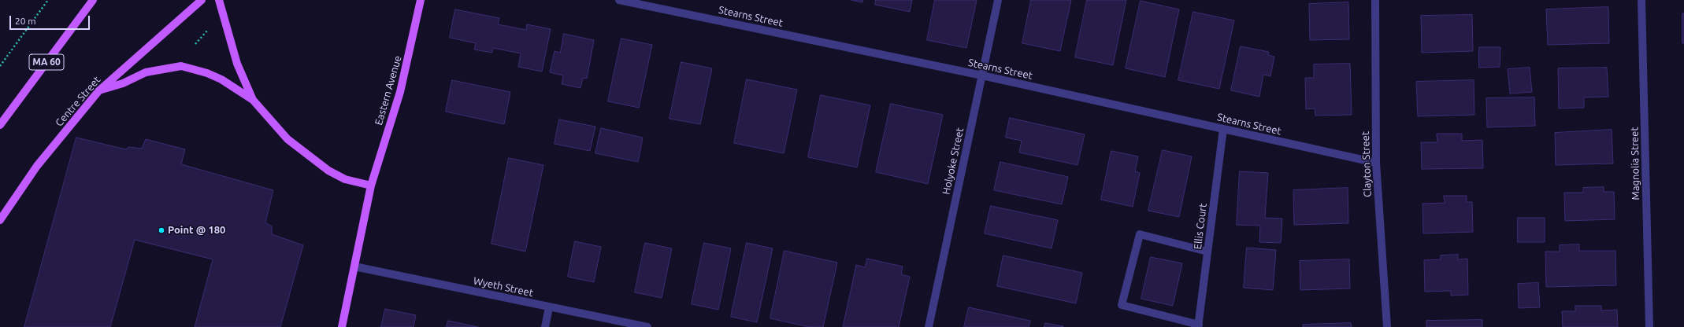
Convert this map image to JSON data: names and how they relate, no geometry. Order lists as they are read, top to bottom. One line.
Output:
{"streets":{"main road":["MA 60","Eastern Avenue","Centre Street"],"street":["Stearns Street","Holyoke Street","Magnolia Street","Clayton Street","Ellis Court","Wyeth Street"]},"crossings":[["Stearns Street","Holyoke Street"],["Stearns Street","Clayton Street"],["Stearns Street","Ellis Court"],["Eastern Avenue","Wyeth Street"]],"places":["Point @ 180"],"scale_bar":"20 m"}
